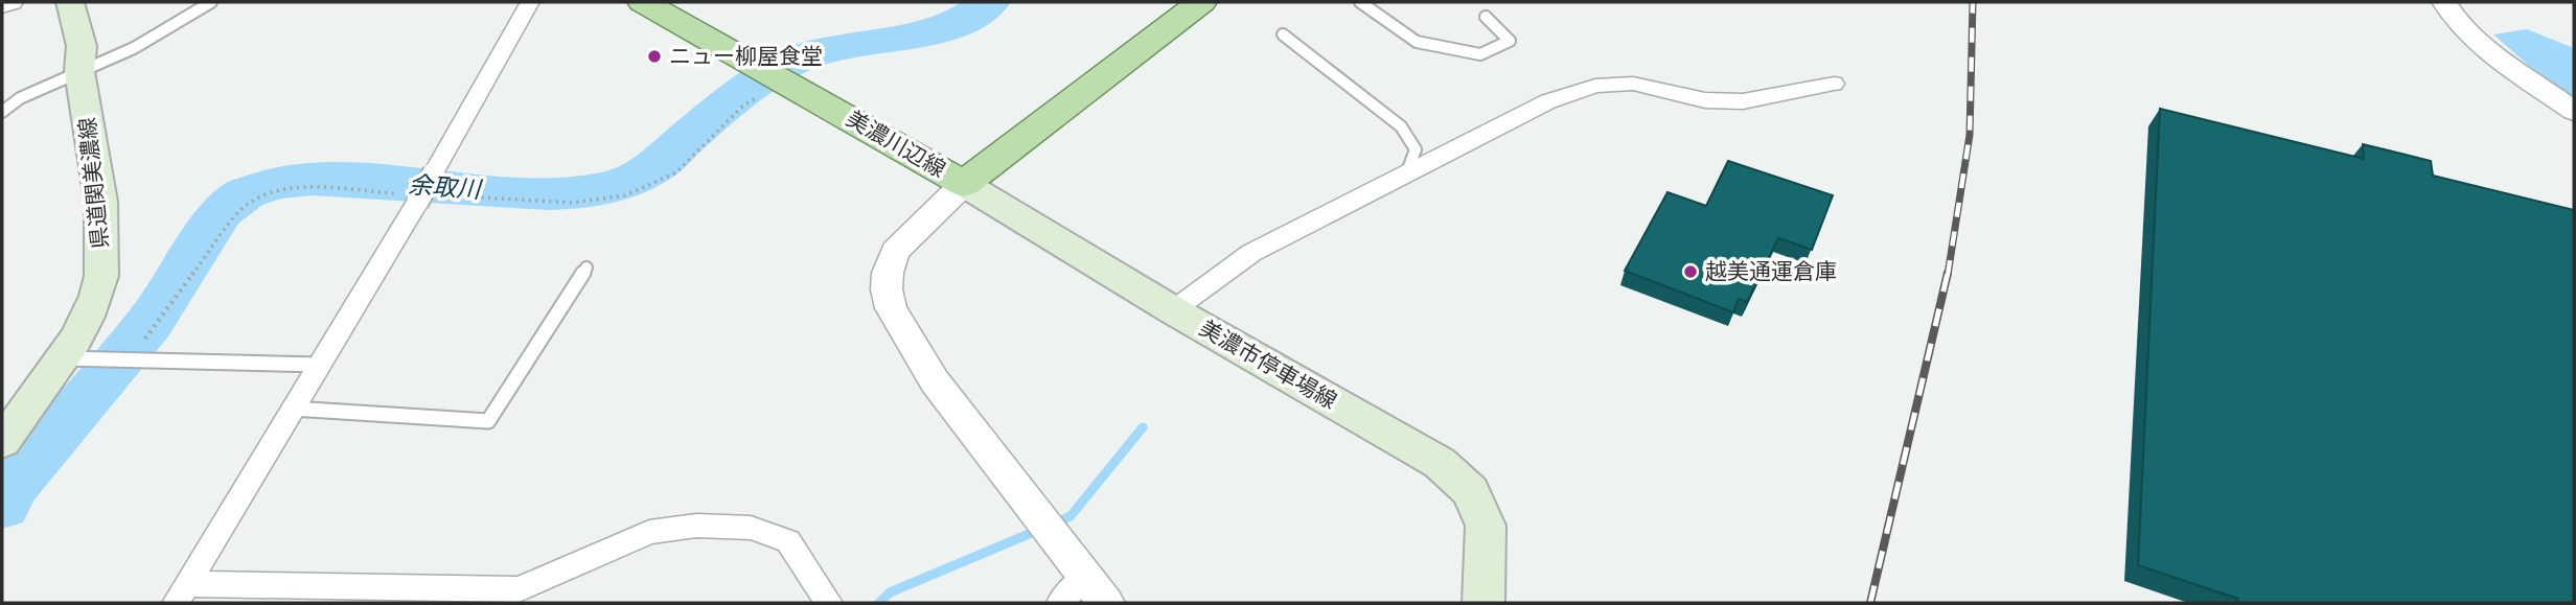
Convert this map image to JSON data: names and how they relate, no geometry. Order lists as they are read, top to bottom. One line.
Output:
{"streets":{"main road":["美濃川辺線","県道関美濃線","美濃市停車場線"]},"crossings":[["美濃川辺線","美濃市停車場線"]],"water":["余取川"],"places":["ニュー柳屋食堂","越美通運倉庫"]}
